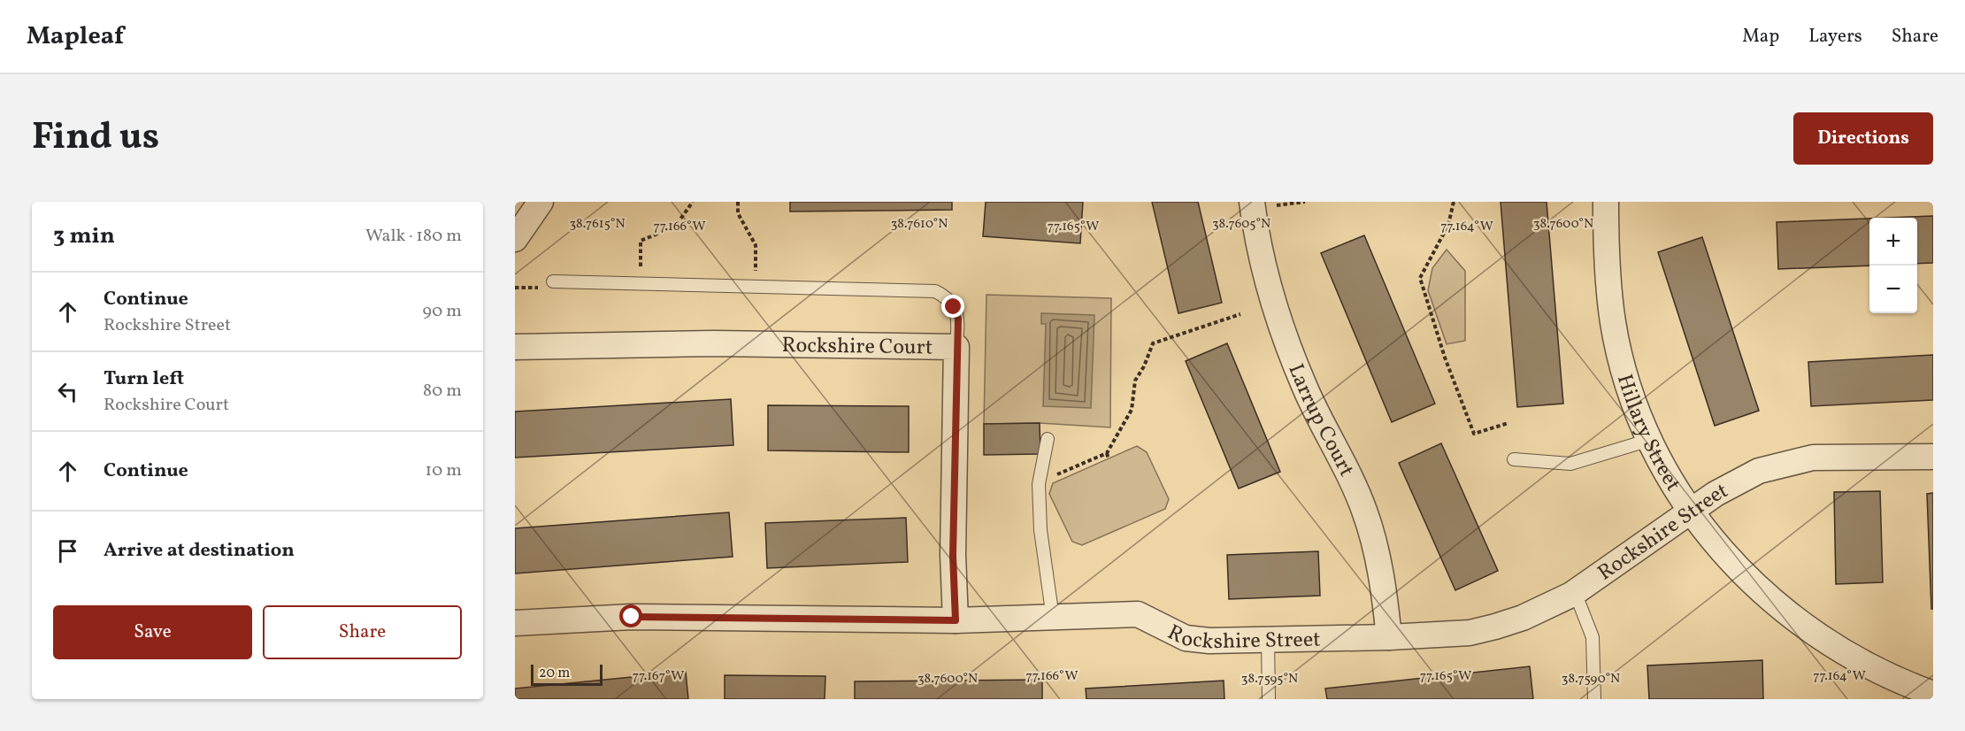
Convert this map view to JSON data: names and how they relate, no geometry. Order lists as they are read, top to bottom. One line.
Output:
{"streets":{"street":["Rockshire Court","Larrup Court","Hillary Street","Rockshire Street"]},"crossings":[["Rockshire Court","Rockshire Street"],["Larrup Court","Rockshire Street"],["Hillary Street","Rockshire Street"]],"scale_bar":"20 m","page":{"header":"Mapleaf","nav":["Map","Layers","Share"],"title":"Find us","buttons":["Directions",["Save","Share"]],"heading":["3 min","Walk · 180 m"],"map_buttons":["+","−"],"list":[["Continue","Rockshire Street","90 m"],["Turn left","Rockshire Court","80 m"],["Continue","10 m"],"Arrive at destination"],"scale":"20 m"},"coordinates":["38.7615°N","38.7610°N","38.7605°N","38.7600°N","77.164°W","77.166°W","77.165°W","77.167°W","38.7595°N","38.7590°N"]}
